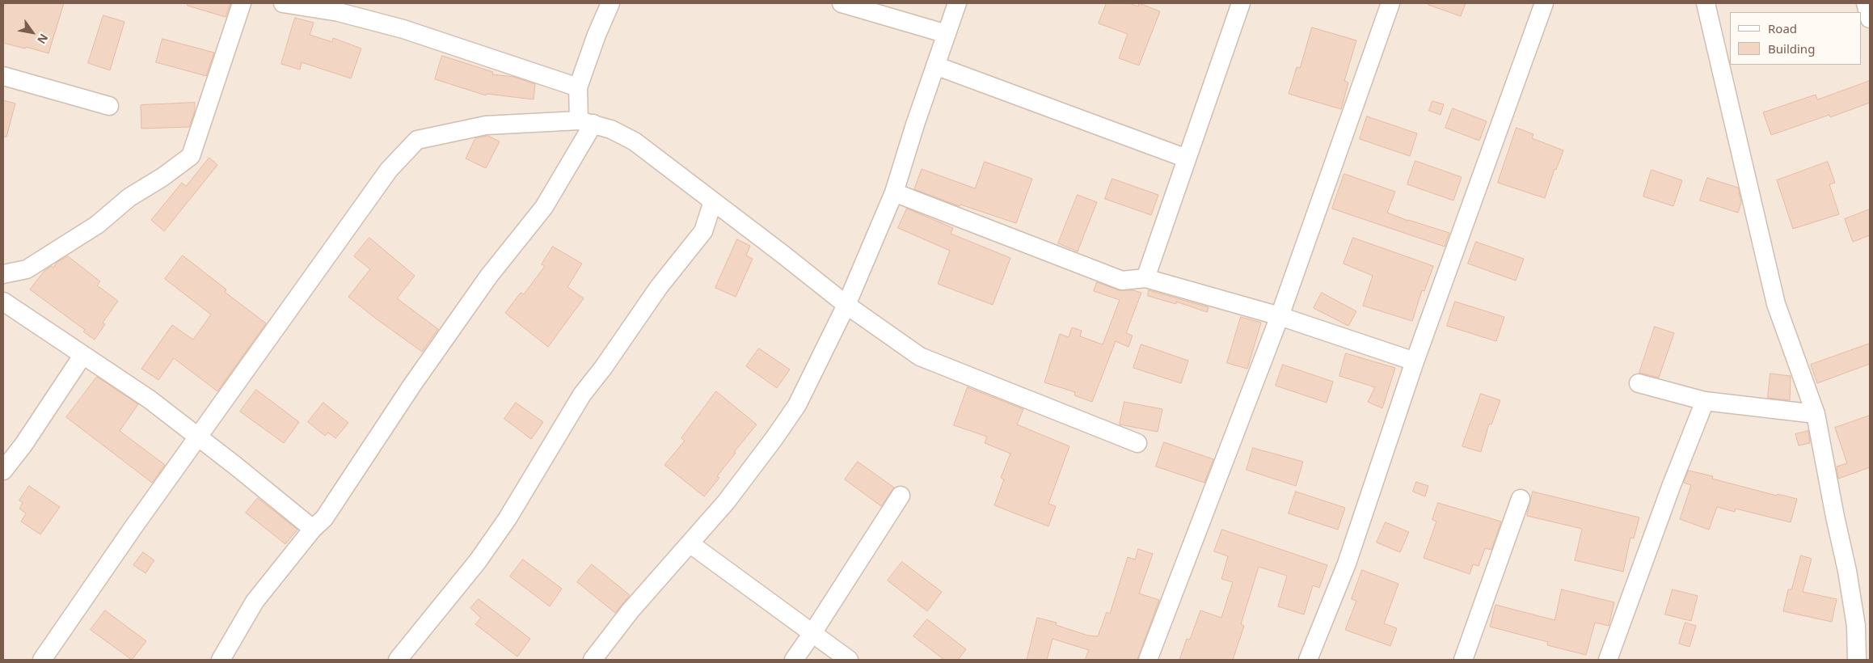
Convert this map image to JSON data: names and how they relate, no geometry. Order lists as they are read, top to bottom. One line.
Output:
{"legend":["Road","Building"],"north":"bottom right"}
